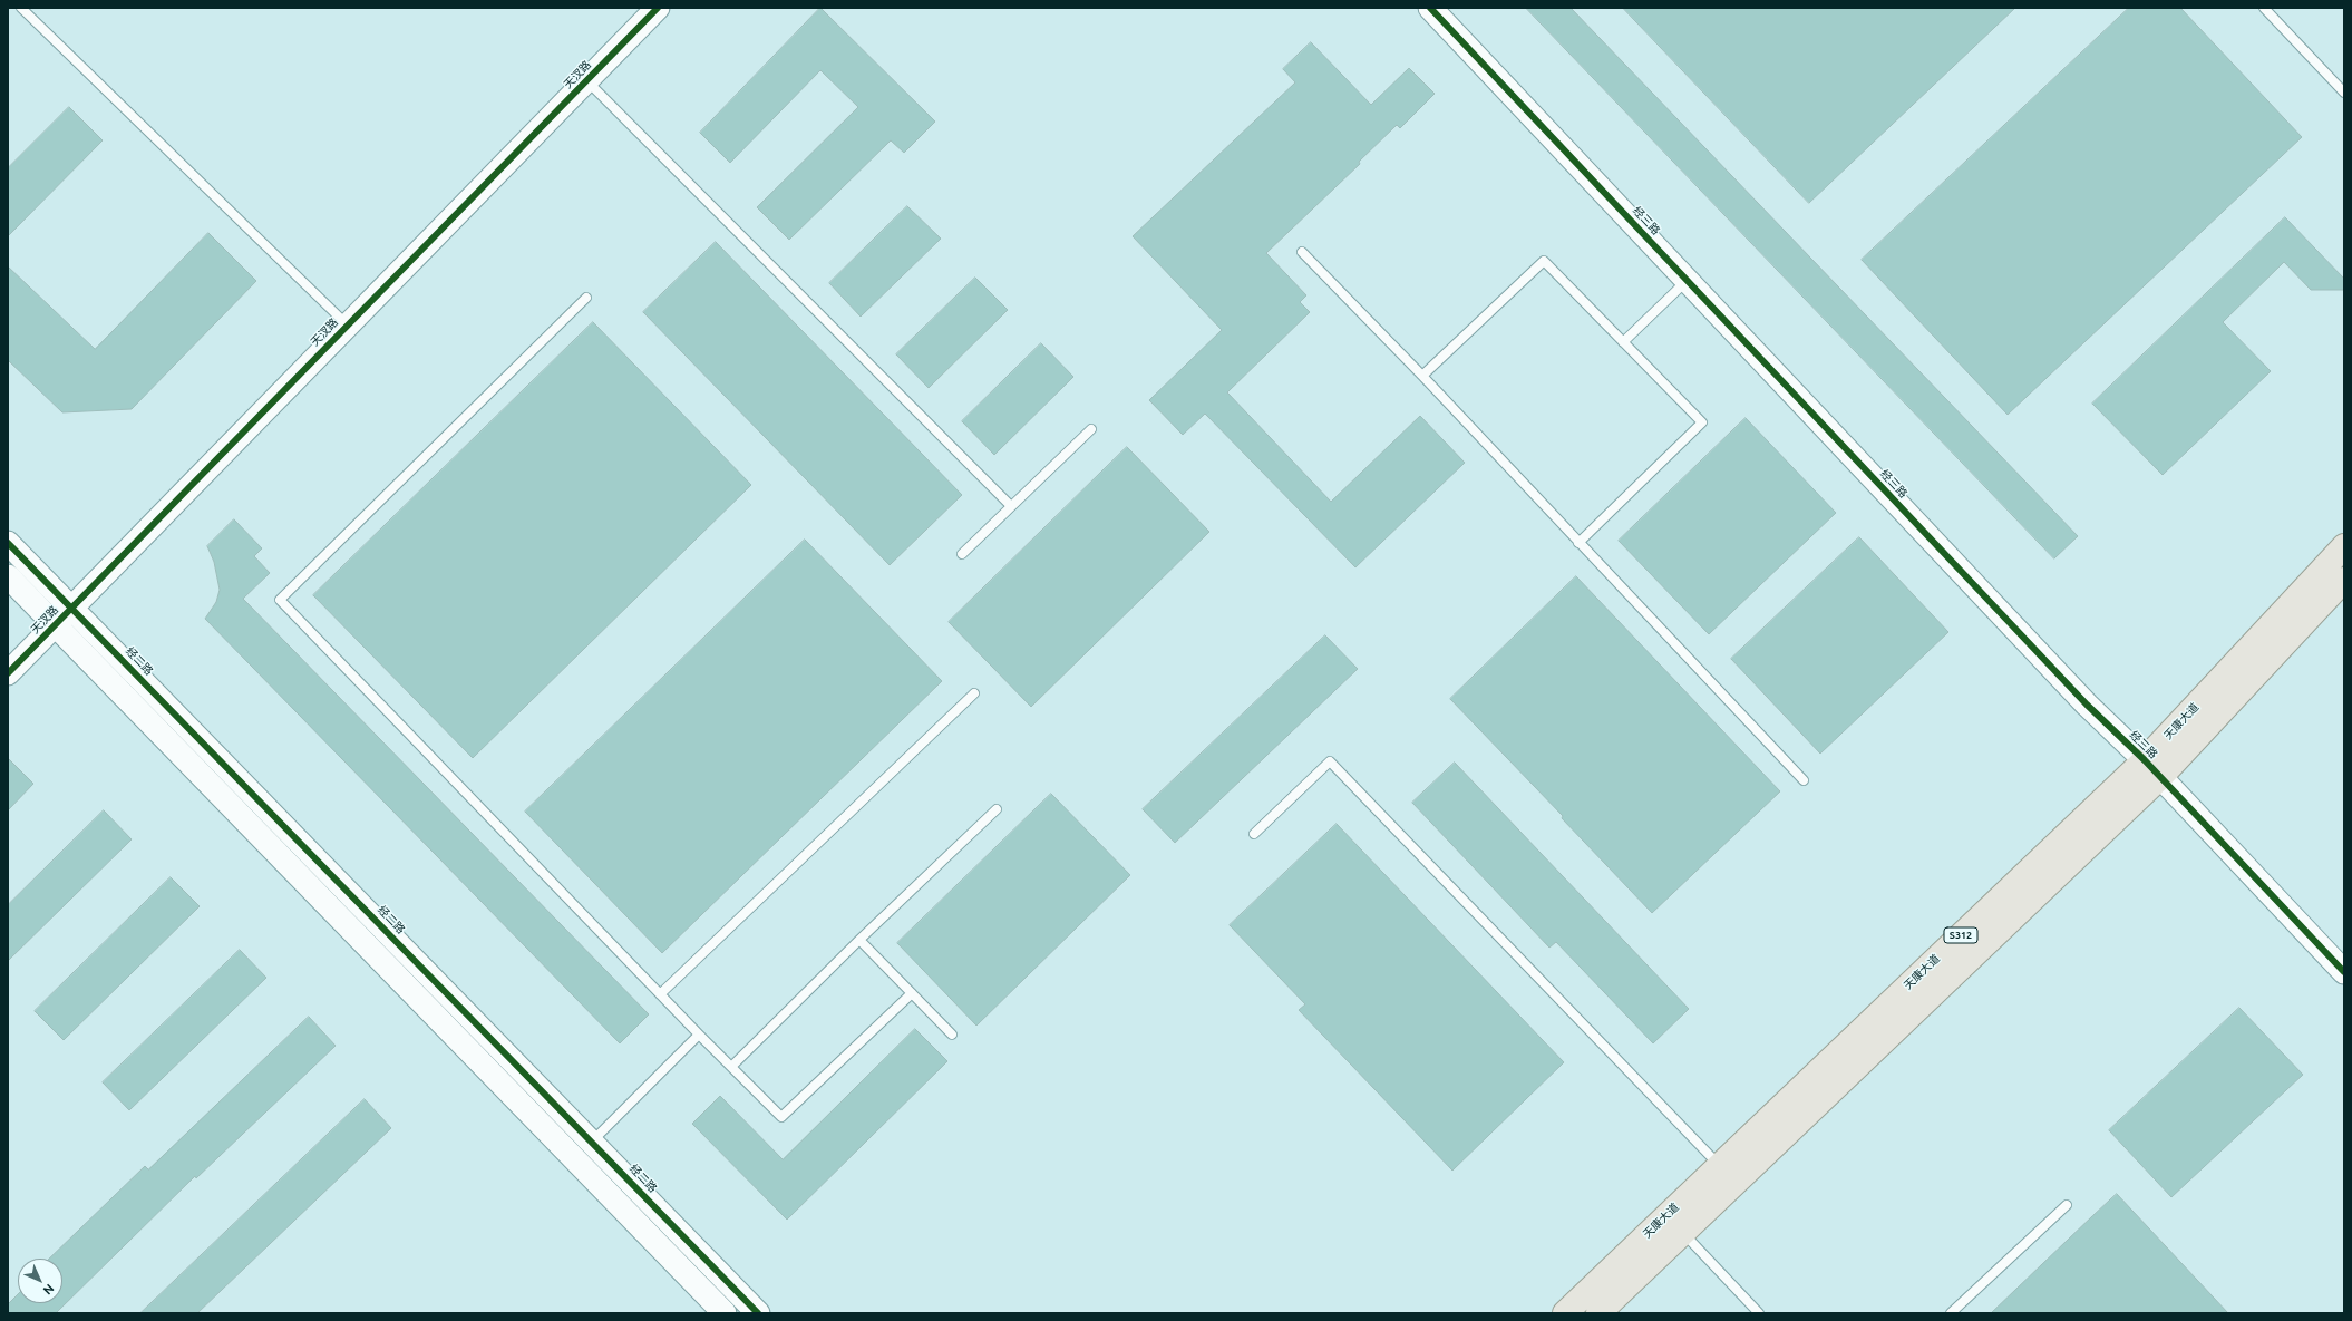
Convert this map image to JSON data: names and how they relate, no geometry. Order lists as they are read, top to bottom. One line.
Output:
{"streets":{"main road":["天康大道","S312"],"street":["天汊路","经三路","经二路"]},"crossings":[["天汊路","经二路"],["经三路","天康大道"]],"north":"bottom right"}
